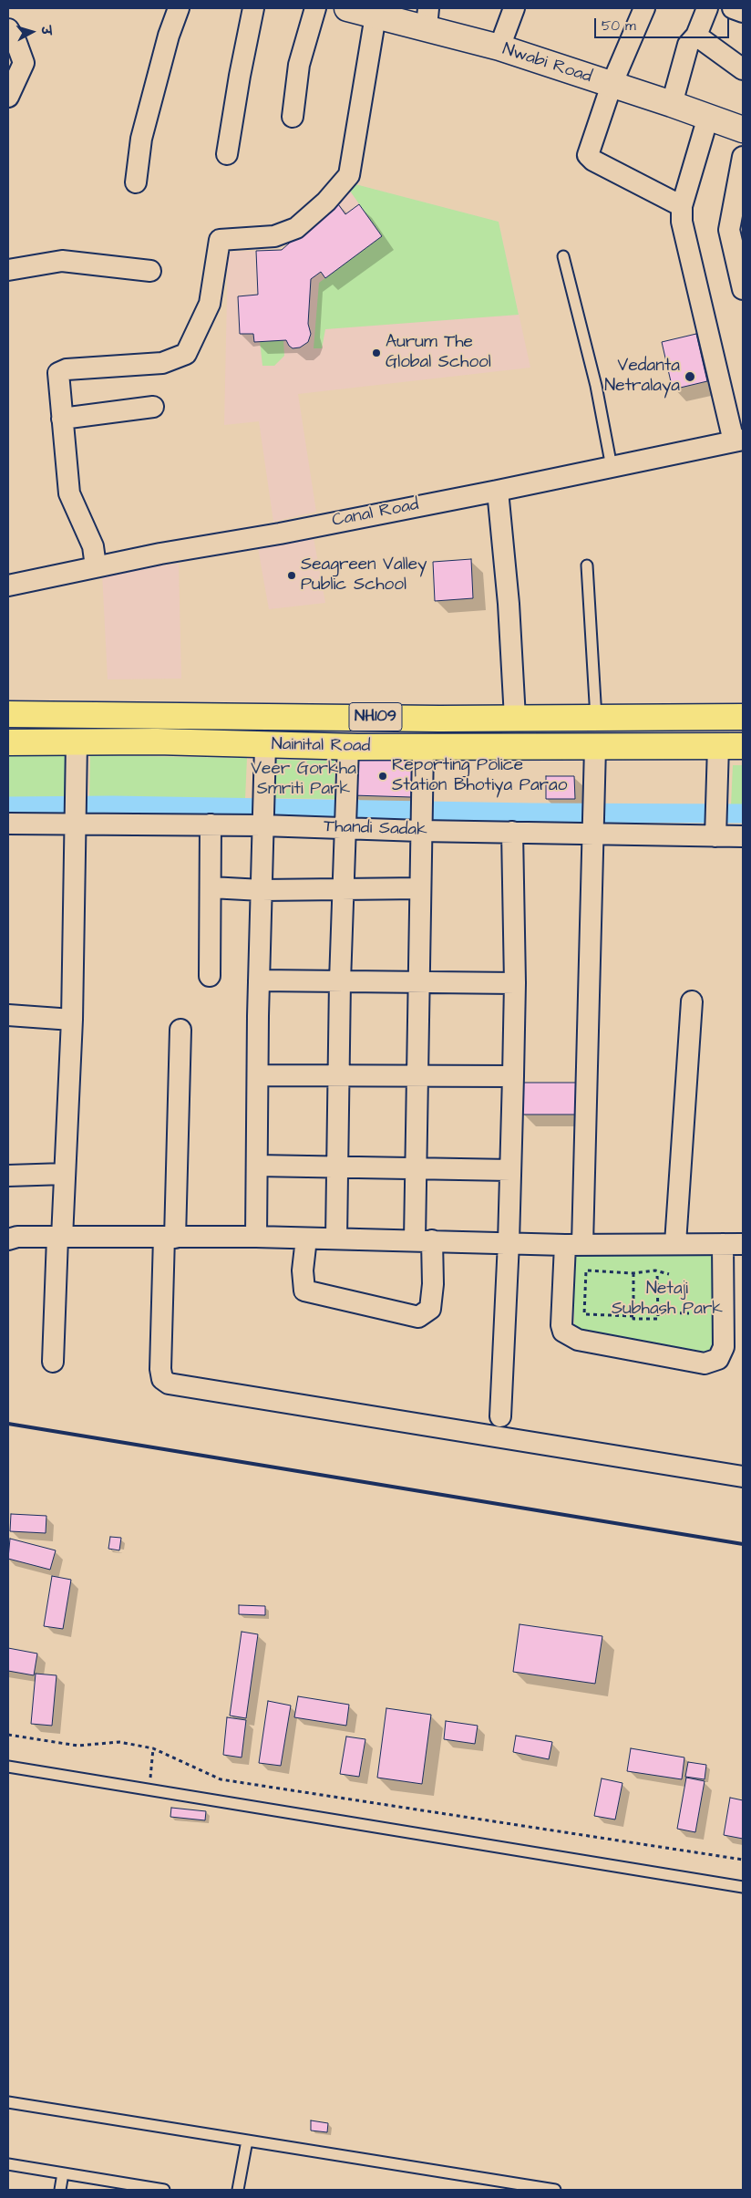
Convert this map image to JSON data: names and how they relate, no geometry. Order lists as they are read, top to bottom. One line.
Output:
{"streets":{"highway":["NH109","Nainital Road"],"street":["Nwabi Road","Canal Road","Thandi Sadak"]},"parks":["Veer Gorkha Smriti Park","Netaji Subhash Park"],"places":["Aurum The Global School","Vedanta Netralaya","Seagreen Valley Public School","Reporting Police Station Bhotiya Parao"],"scale_bar":"50 m","north":"right"}
